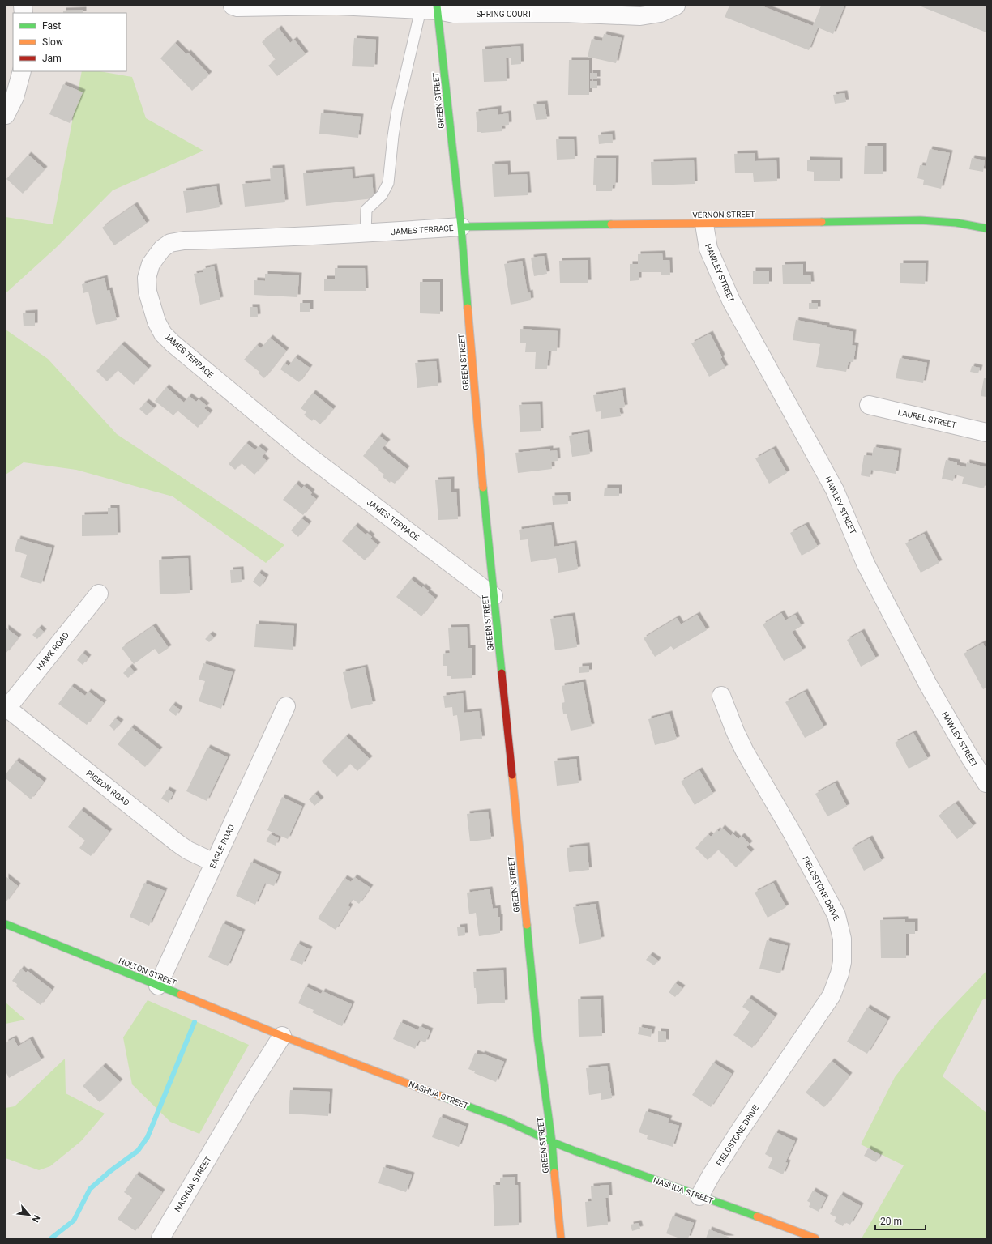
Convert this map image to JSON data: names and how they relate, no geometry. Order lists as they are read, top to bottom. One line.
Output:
{"streets":{"street":["SPRING COURT","GREEN STREET","VERNON STREET","JAMES TERRACE","HAWLEY STREET","LAUREL STREET","HAWK ROAD","PIGEON ROAD","EAGLE ROAD","FIELDSTONE DRIVE","HOLTON STREET","NASHUA STREET"]},"crossings":[["SPRING COURT","GREEN STREET"],["GREEN STREET","VERNON STREET"],["GREEN STREET","JAMES TERRACE"],["GREEN STREET","NASHUA STREET"],["VERNON STREET","JAMES TERRACE"],["VERNON STREET","HAWLEY STREET"],["HAWK ROAD","PIGEON ROAD"],["PIGEON ROAD","EAGLE ROAD"],["EAGLE ROAD","HOLTON STREET"],["FIELDSTONE DRIVE","NASHUA STREET"],["HOLTON STREET","NASHUA STREET"]],"legend":["Fast","Slow","Jam"],"scale_bar":"20 m","north":"bottom right"}
